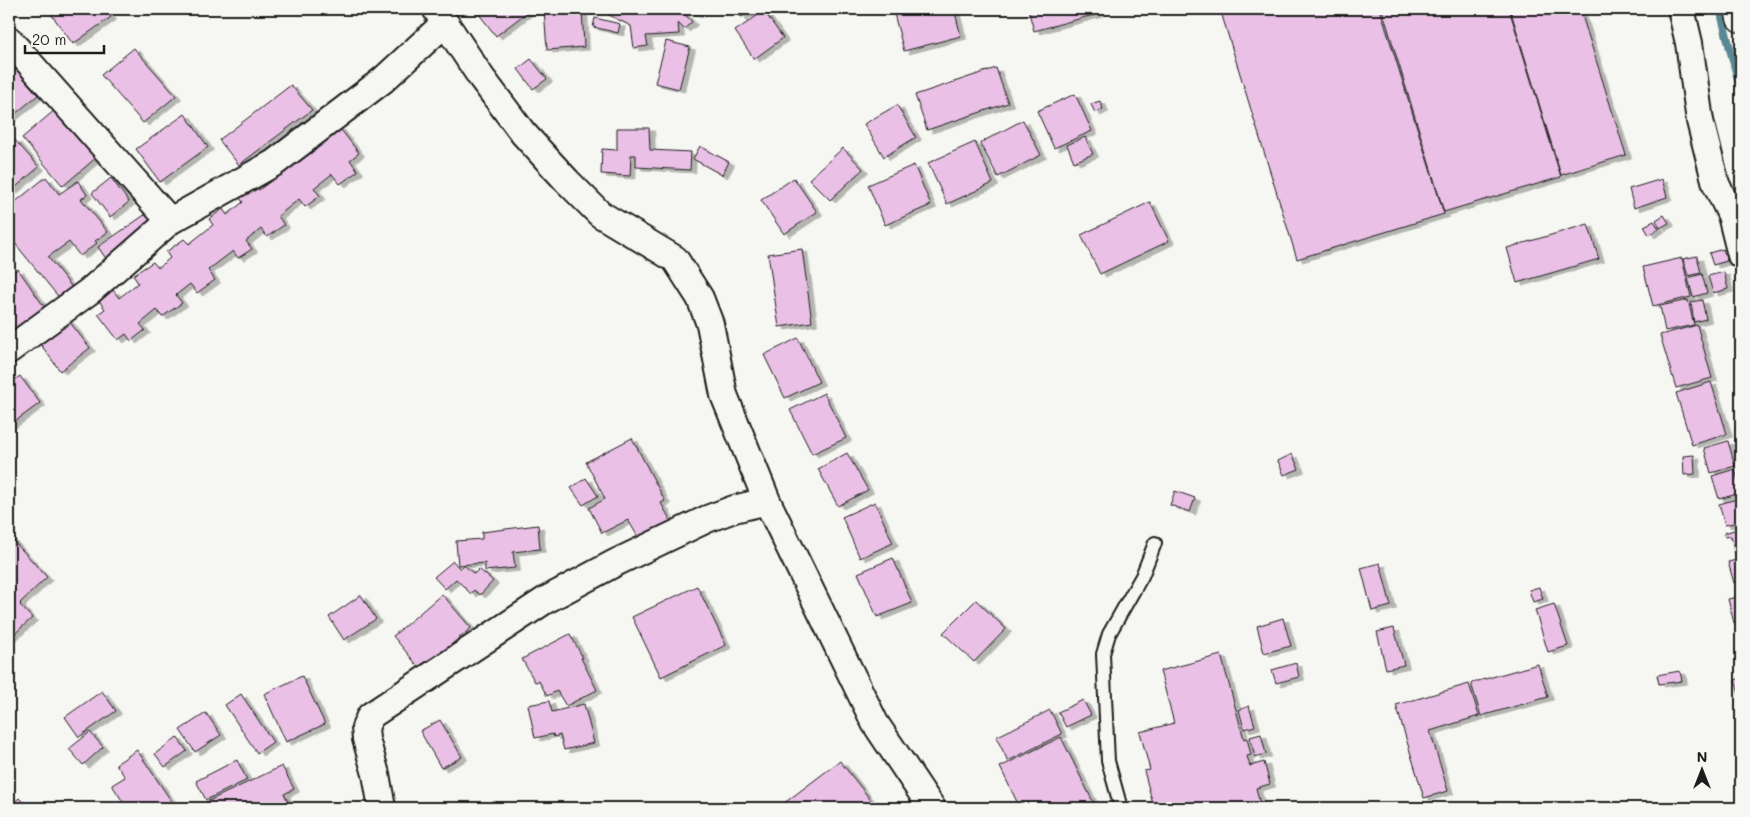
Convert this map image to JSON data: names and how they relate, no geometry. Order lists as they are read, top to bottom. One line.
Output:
{"scale_bar":"20 m","north":"top"}
